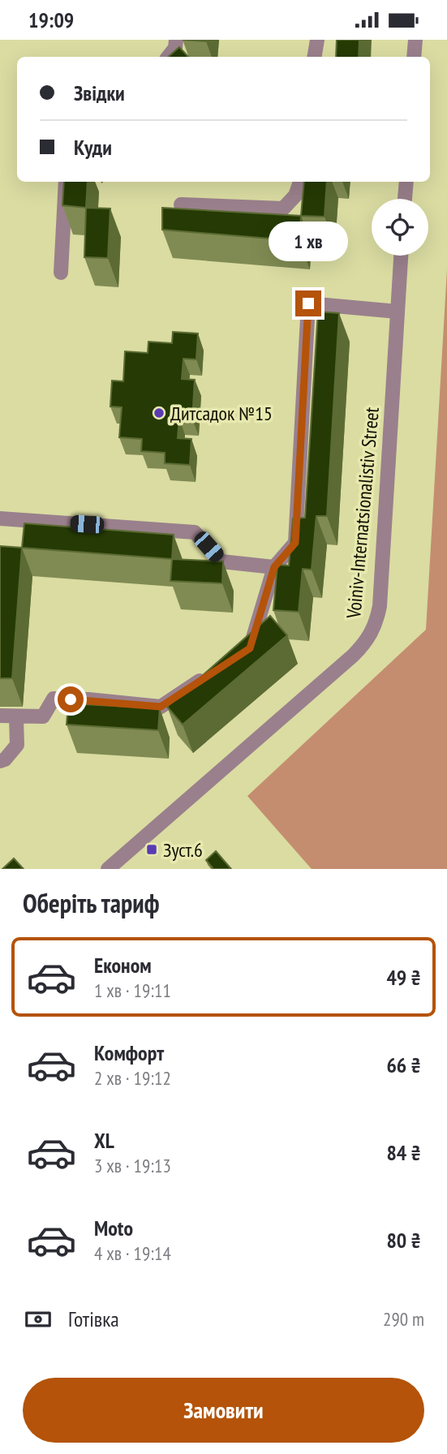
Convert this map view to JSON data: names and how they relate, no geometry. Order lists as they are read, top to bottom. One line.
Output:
{"streets":{"street":["Voiniv-Internatsionalistiv Street"]},"places":{"other":["Дитсадок №15"],"transit":["Зуст.6"]},"page":{"status":"19:09","banner":["Звідки","Куди"],"bubble":"1 хв","heading":"Оберіть тариф","list":[{"name":"Економ","note":"1 хв · 19:11","value":"49 ₴"},{"name":"Комфорт","note":"2 хв · 19:12","value":"66 ₴"},{"name":"XL","note":"3 хв · 19:13","value":"84 ₴"},{"name":"Moto","note":"4 хв · 19:14","value":"80 ₴"}],"pay":["Готівка","290 m"],"buttons":"Замовити"}}
